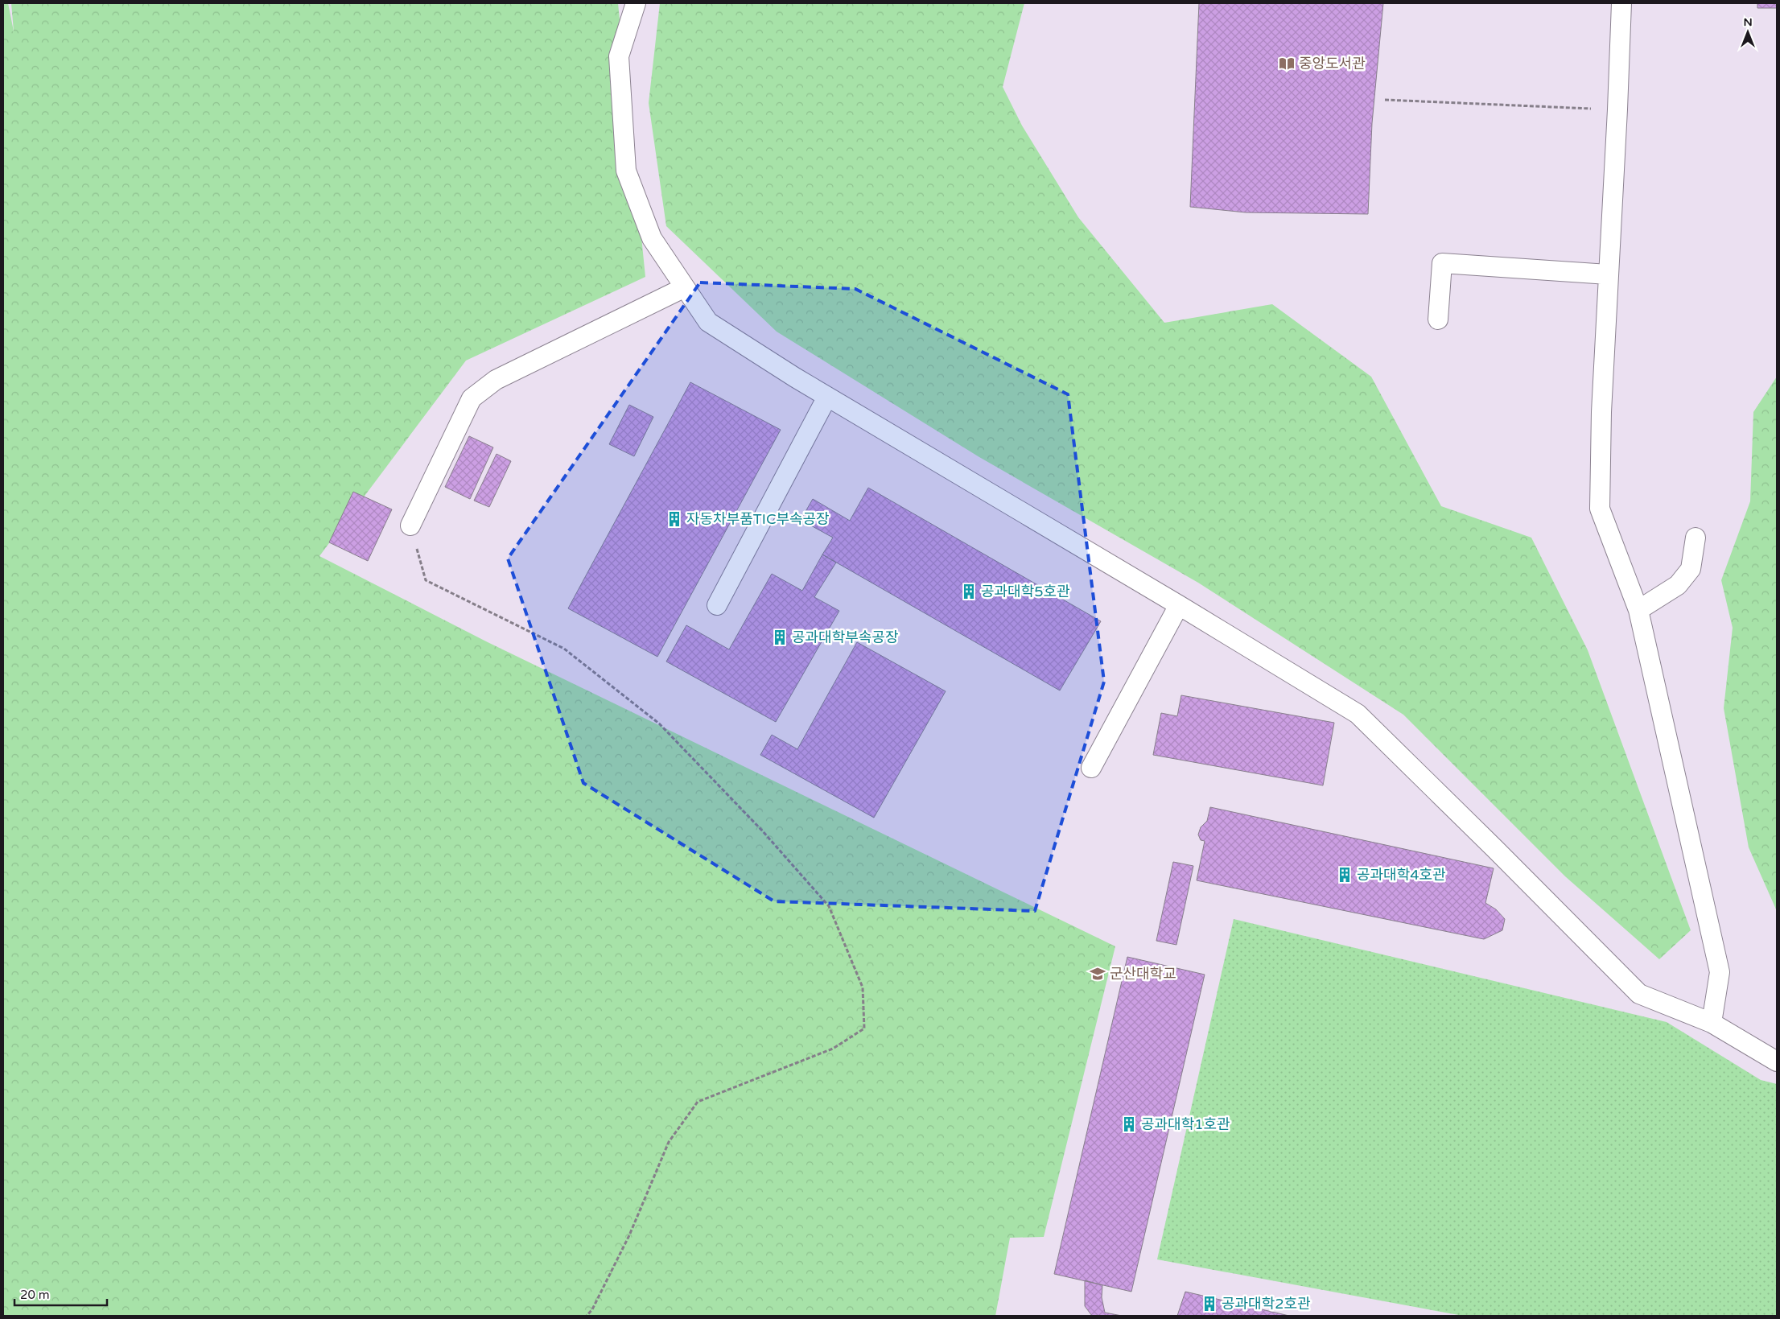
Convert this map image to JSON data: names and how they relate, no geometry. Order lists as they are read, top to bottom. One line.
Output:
{"places":{"library":["중앙도서관"],"building":["자동차부품TIC부속공장","공과대학5호관","공과대학부속공장","공과대학4호관","공과대학1호관","공과대학2호관"],"school or university":["군산대학교"]},"scale_bar":"20 m","north":"top"}
